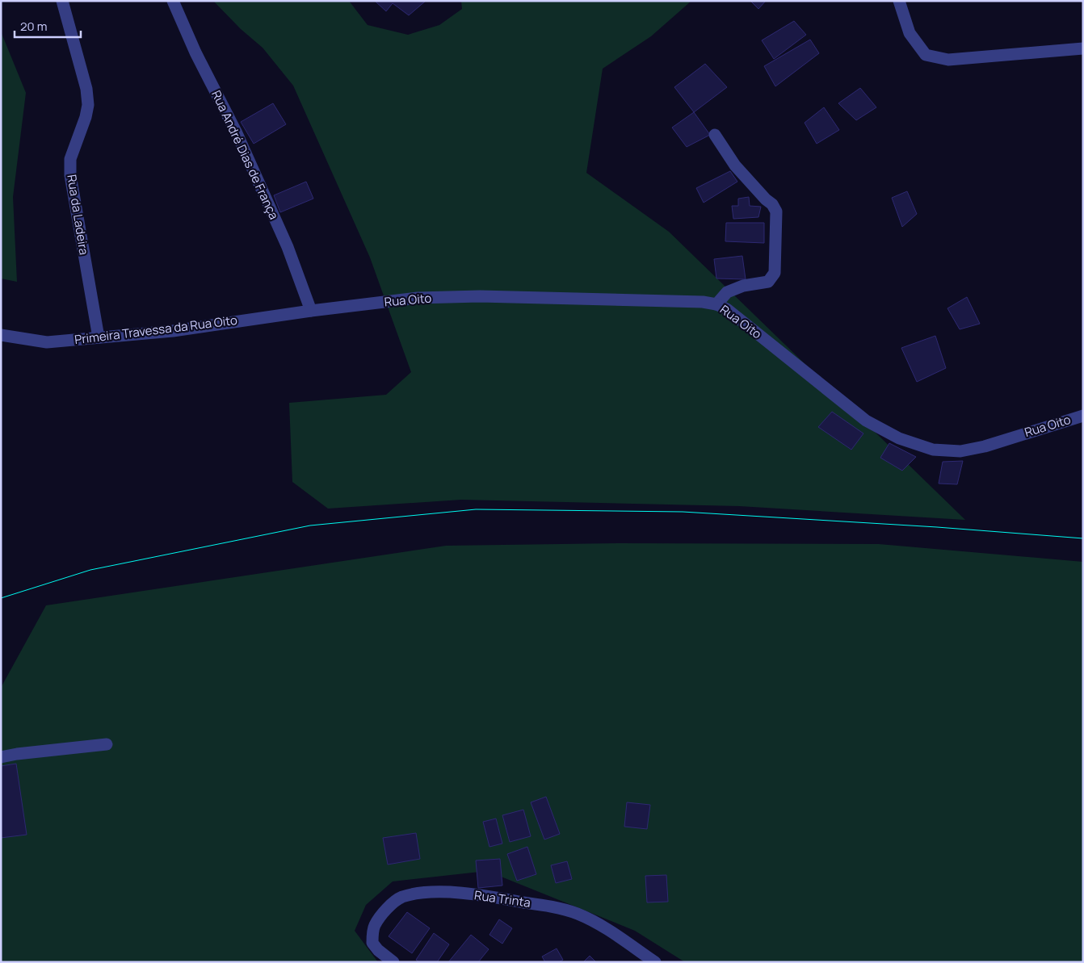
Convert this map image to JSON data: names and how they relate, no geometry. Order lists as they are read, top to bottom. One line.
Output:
{"streets":{"street":["Rua André Dias de França","Rua da Ladeira","Rua Oito","Primeira Travessa da Rua Oito","Rua Trinta"]},"crossings":[["Rua André Dias de França","Rua Oito"],["Rua André Dias de França","Primeira Travessa da Rua Oito"],["Rua da Ladeira","Primeira Travessa da Rua Oito"],["Rua Oito","Primeira Travessa da Rua Oito"]],"scale_bar":"20 m"}
